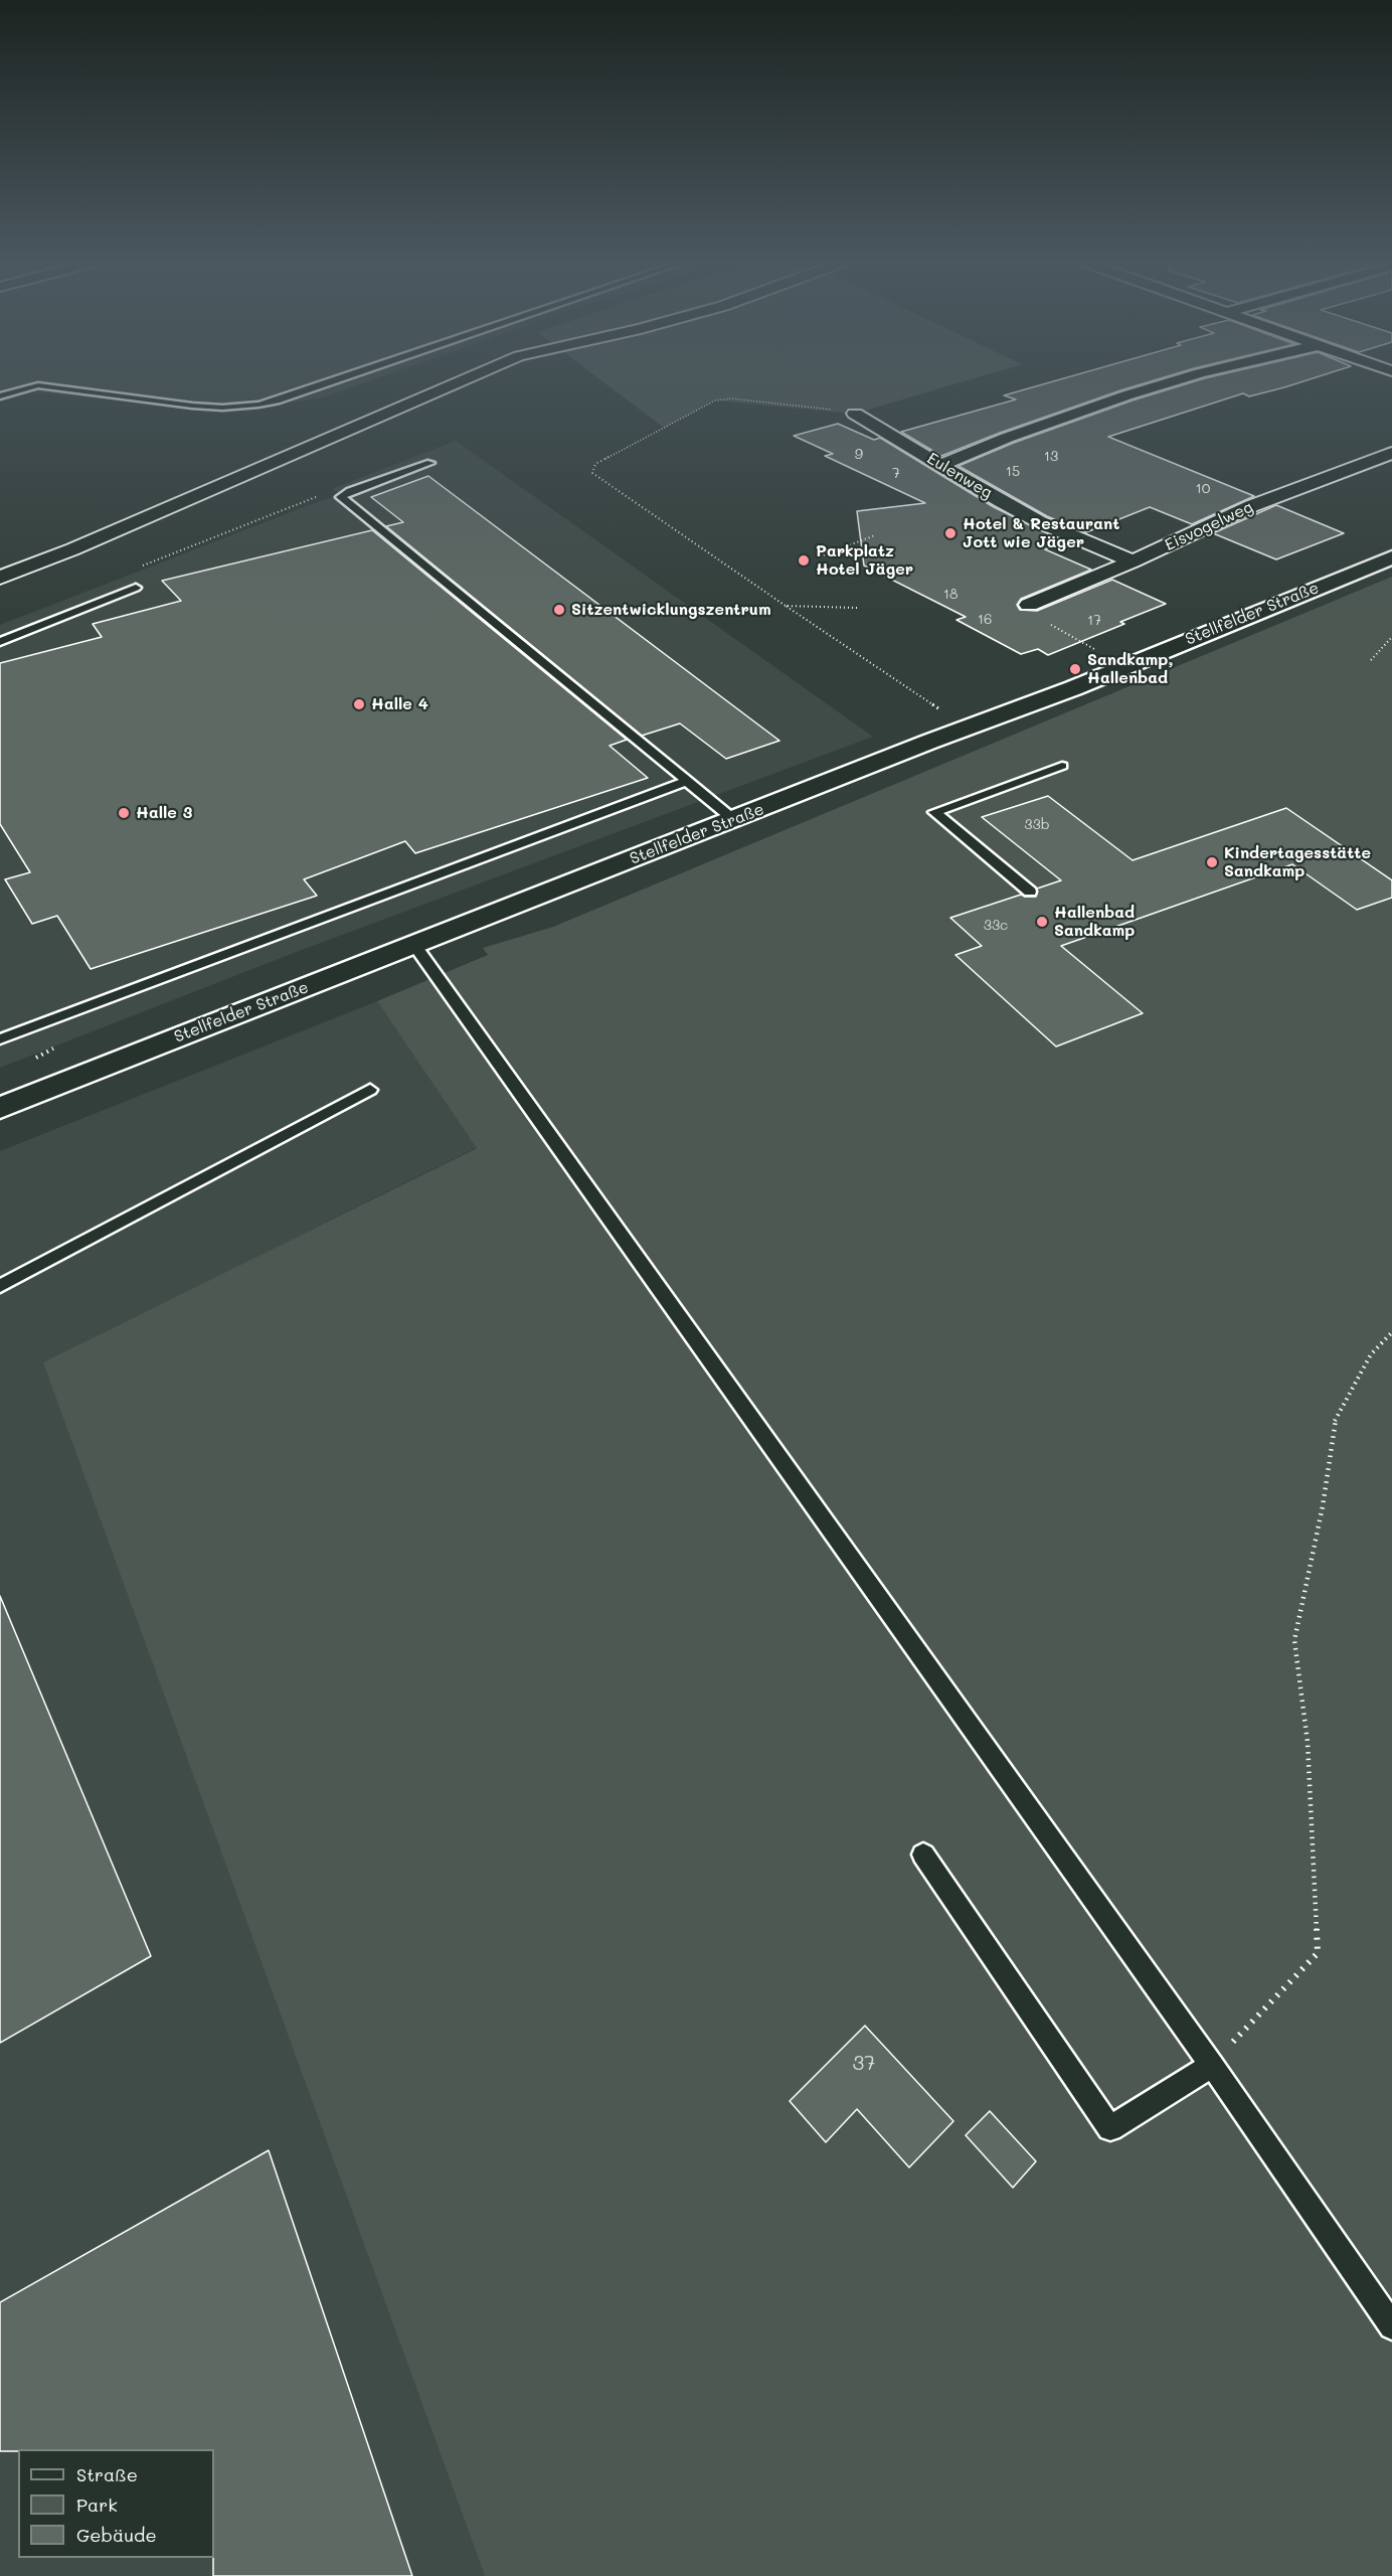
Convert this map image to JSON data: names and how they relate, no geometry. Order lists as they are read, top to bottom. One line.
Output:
{"streets":{"street":["Eulenweg","Eisvogelweg","Stellfelder Straße"]},"crossings":[["Eulenweg","Eisvogelweg"]],"places":["Hotel & Restaurant Jott wie Jäger","Parkplatz Hotel Jäger","Sitzentwicklungszentrum","Sandkamp, Hallenbad","Halle 4","Halle 3","Kindertagesstätte Sandkamp","Hallenbad Sandkamp"],"house_numbers":["9","13","15","7","10","18","16","17","33b","33c","37"],"legend":["Straße","Park","Gebäude"]}
